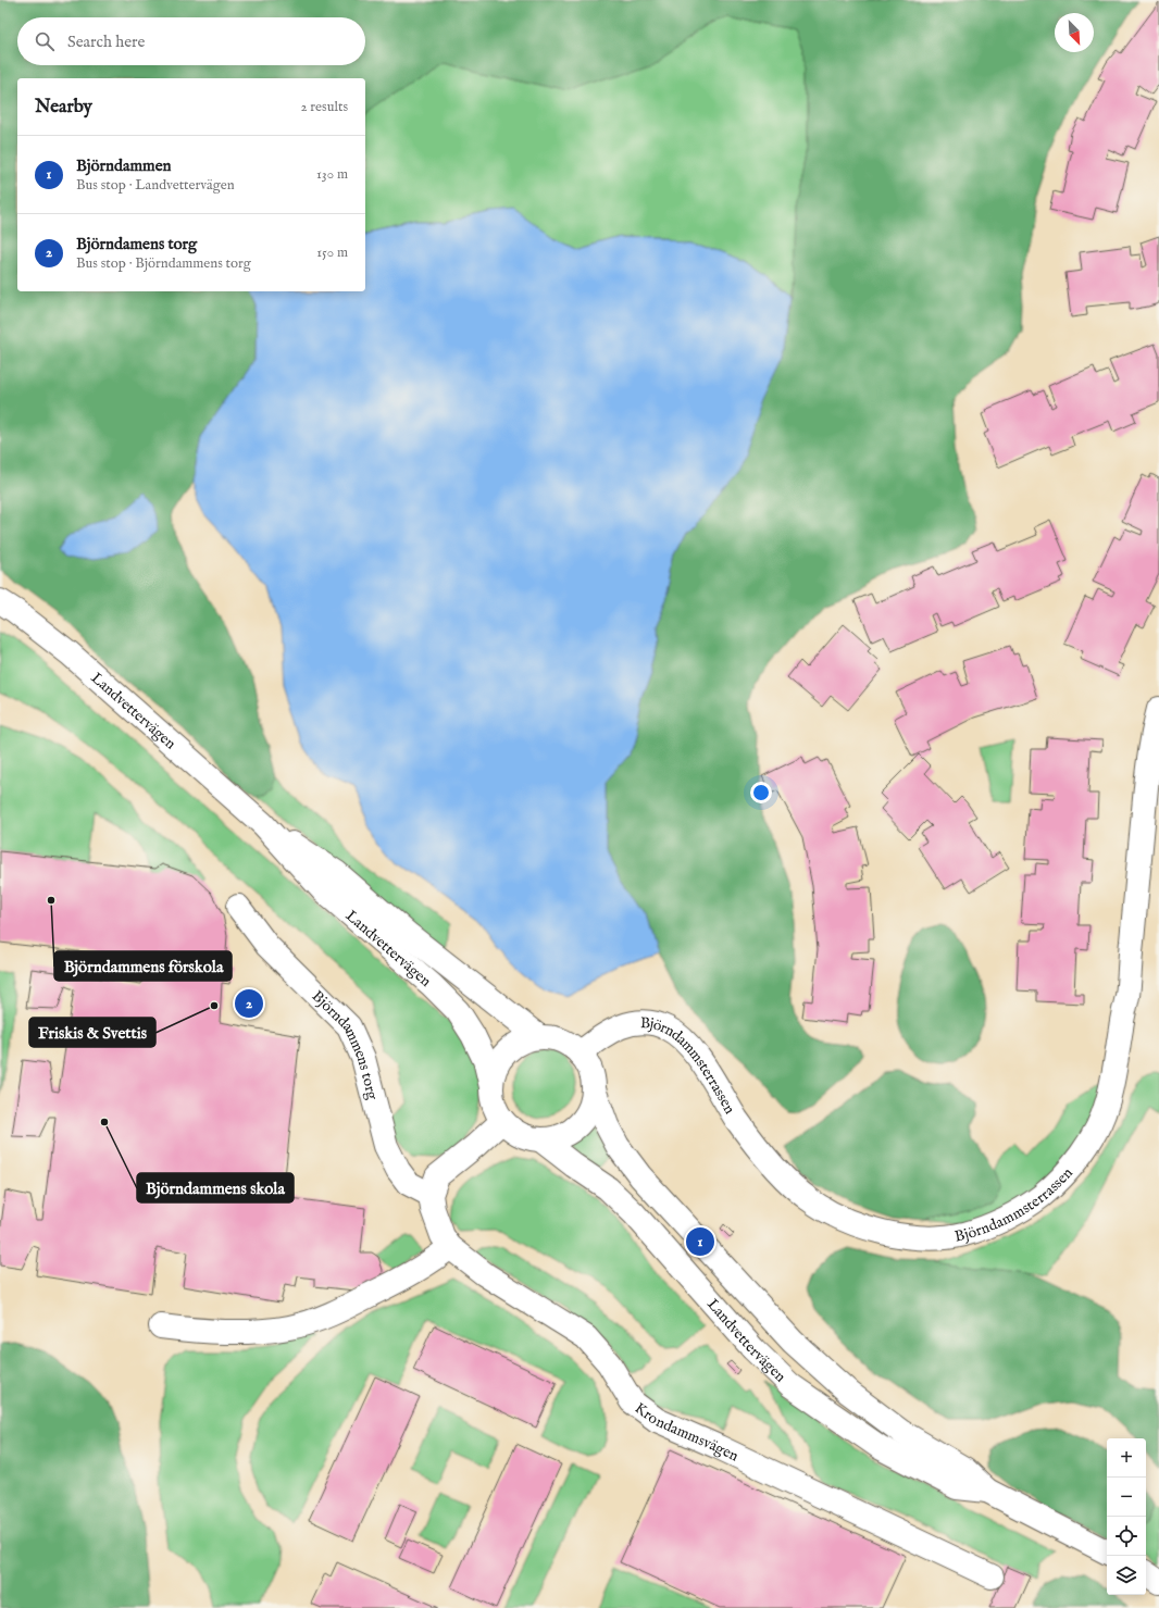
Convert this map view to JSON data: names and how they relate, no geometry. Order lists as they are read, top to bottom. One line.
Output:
{"streets":{"street":["Landvettervägen","Björndammens torg","Björndammsterrassen","Krondammsvägen"]},"crossings":[["Landvettervägen","Björndammsterrassen"],["Björndammens torg","Krondammsvägen"]],"places":["Björndammens förskola","Friskis & Svettis","Björndammens skola"],"north":"bottom right","page":{"search":"Search here","heading":["Nearby","2 results"],"list":[{"mark":"1","name":"Björndammen","note":"Bus stop · Landvettervägen","value":"130 m"},{"mark":"2","name":"Björndamens torg","note":"Bus stop · Björndammens torg","value":"150 m"}],"pins":["2","1"],"map_buttons":["+","−"]}}
